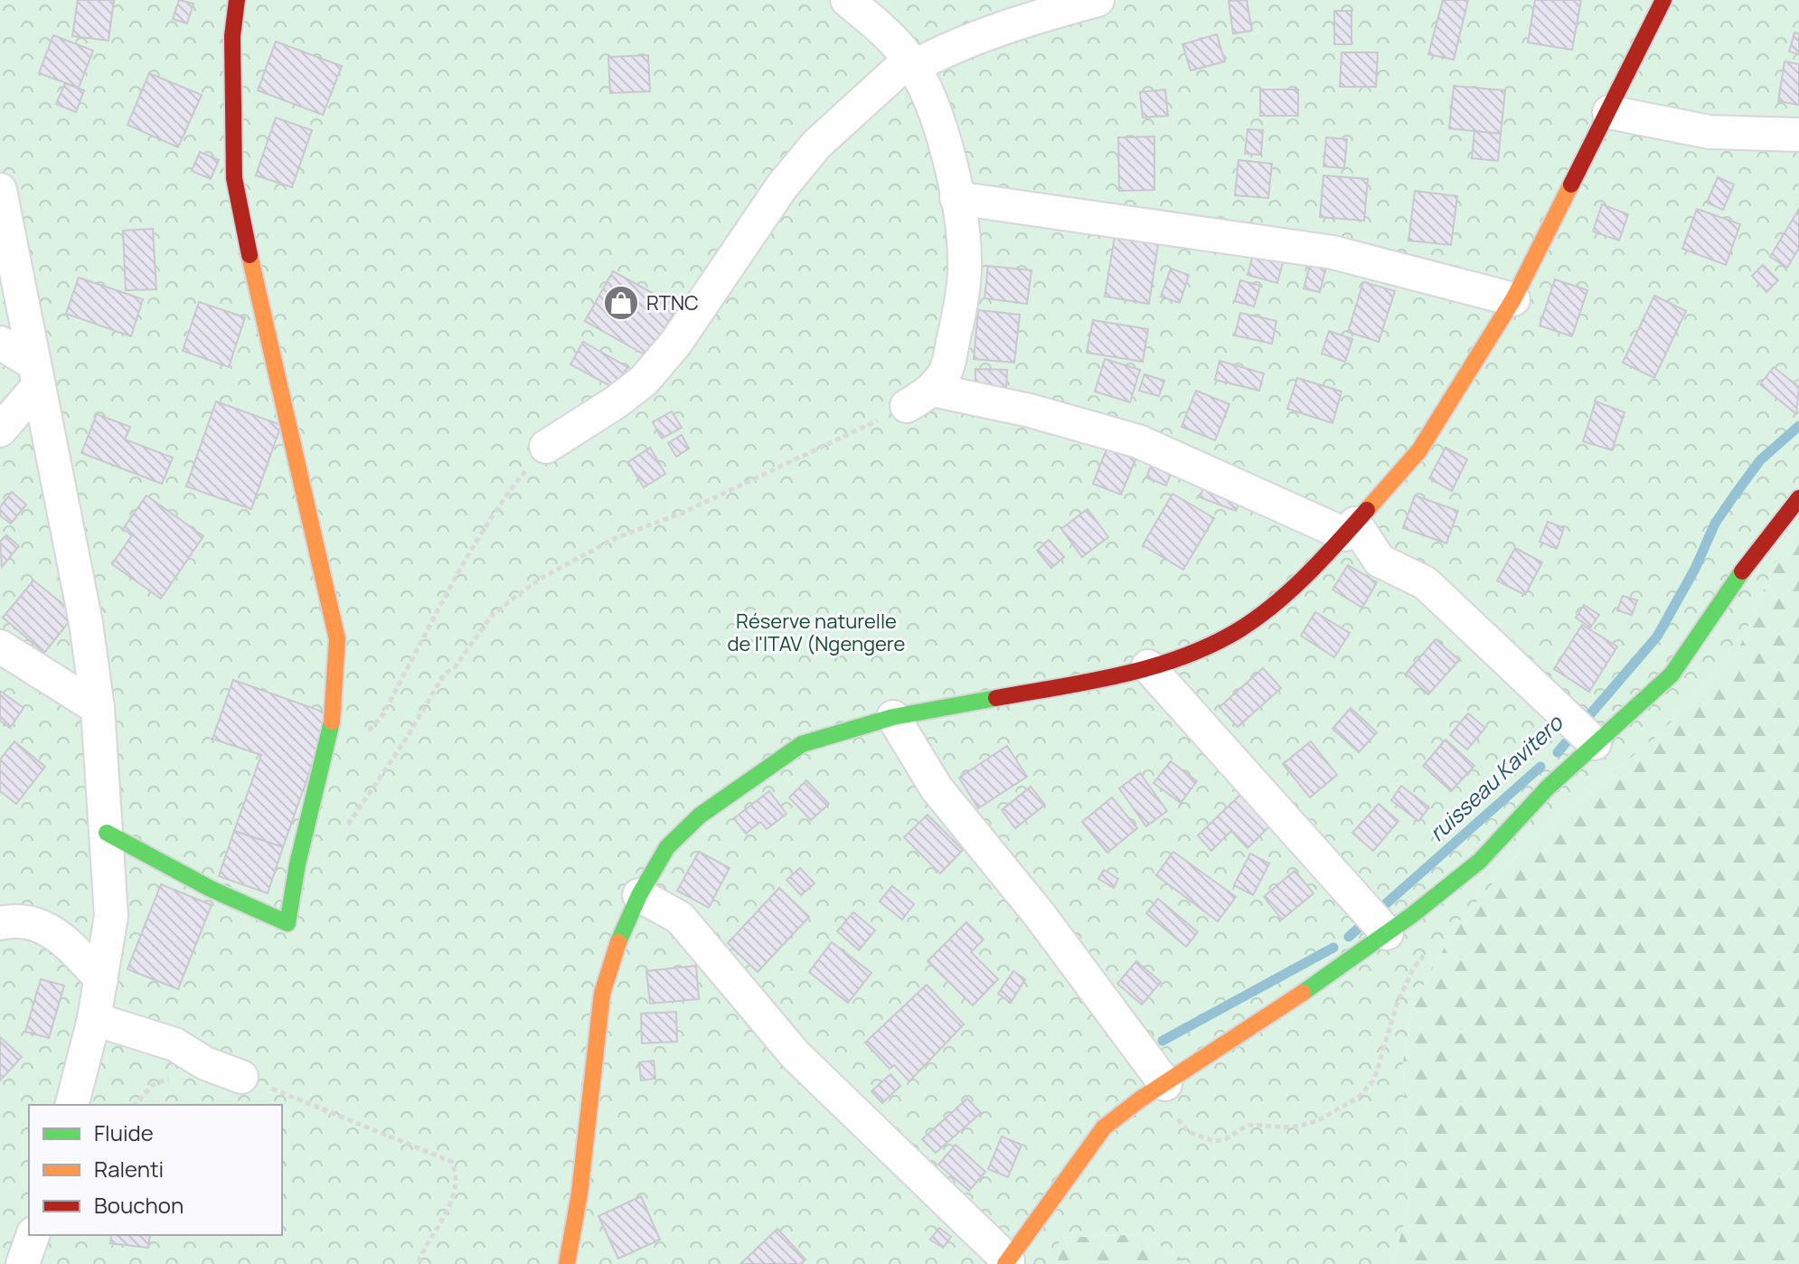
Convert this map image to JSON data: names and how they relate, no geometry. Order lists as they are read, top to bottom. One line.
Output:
{"water":["ruisseau Kavitero"],"parks":["Réserve naturelle de l'ITAV (Ngengere"],"places":{"shop":["RTNC"]},"legend":["Fluide","Ralenti","Bouchon"]}
